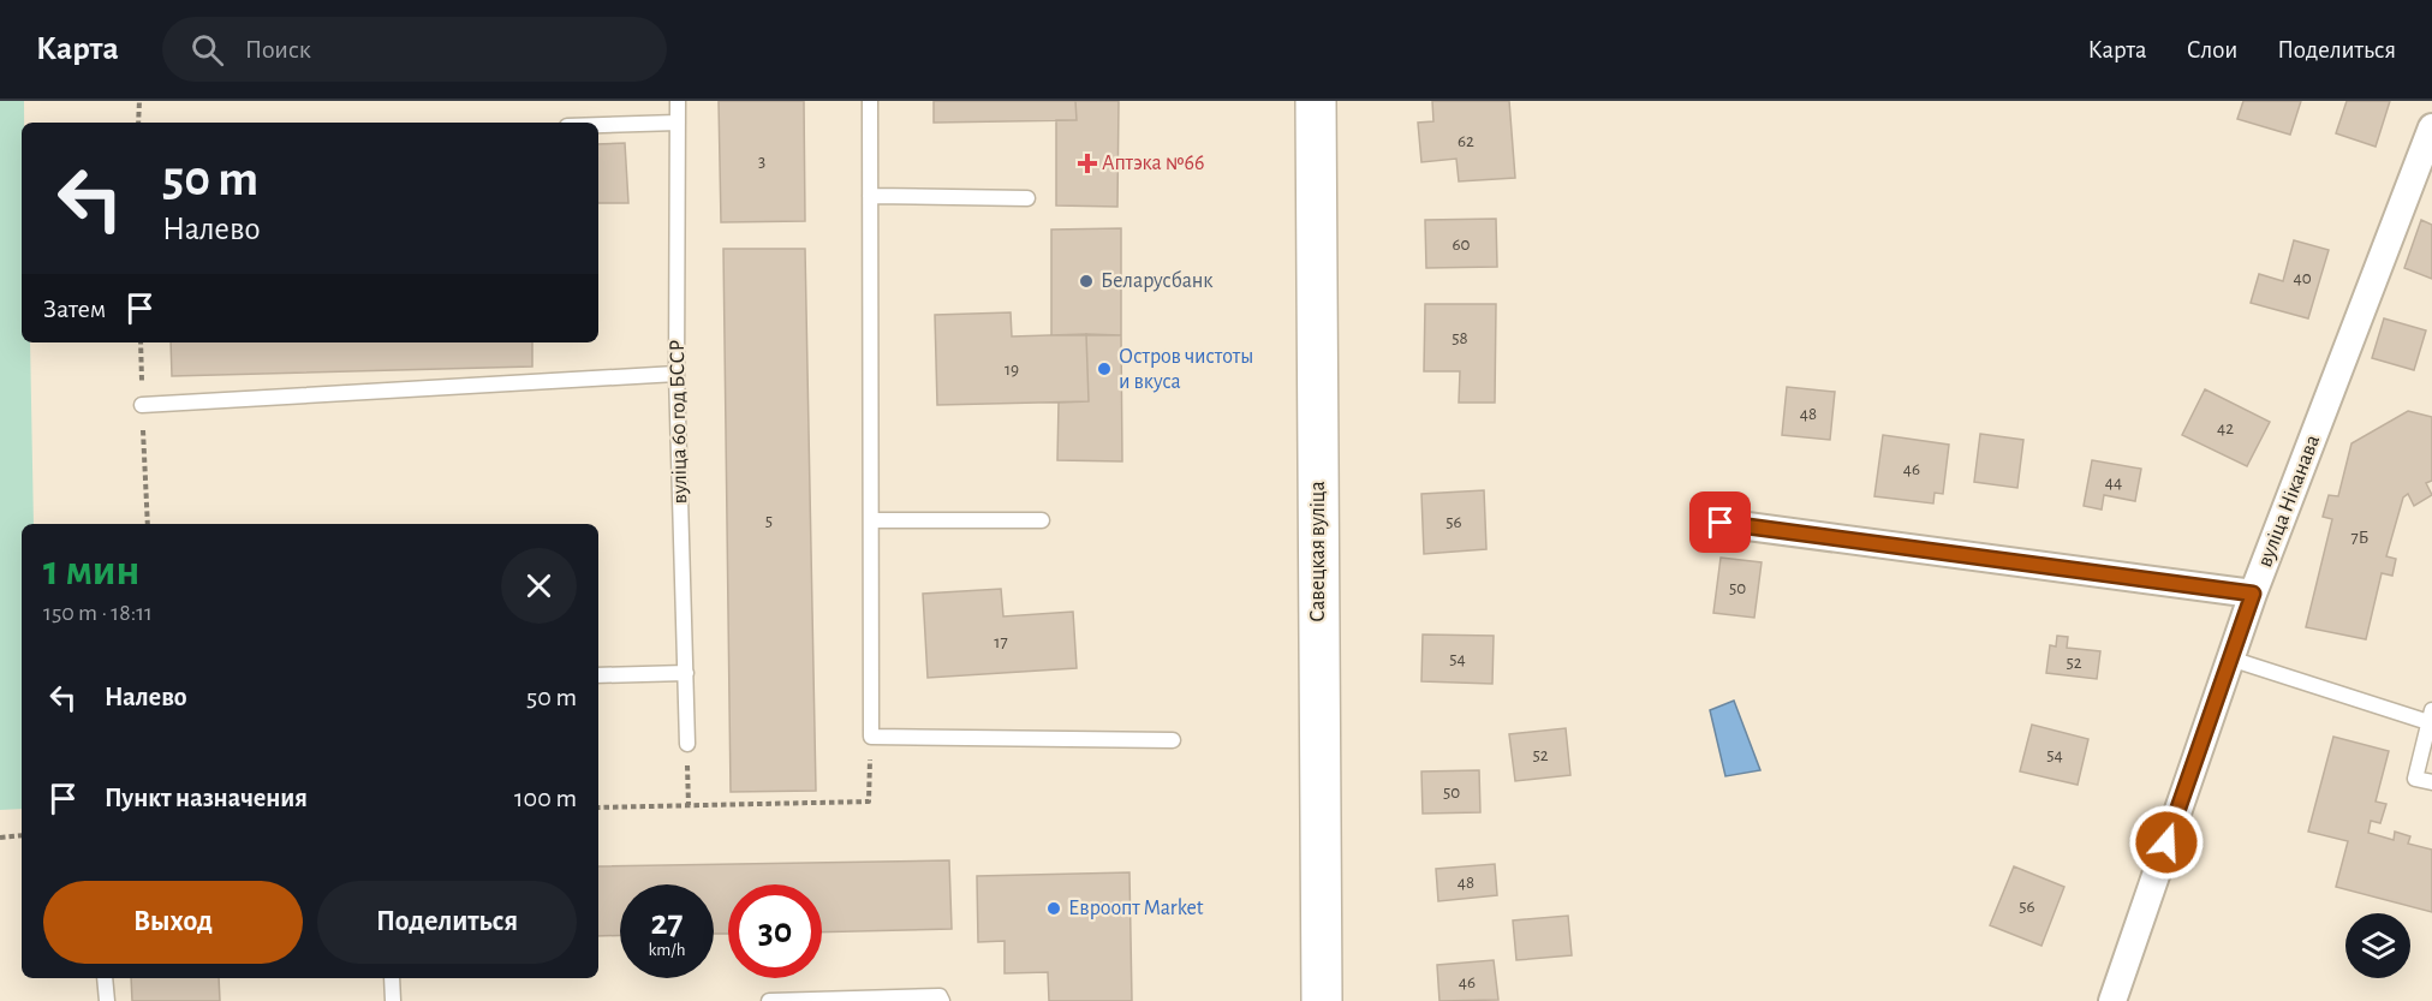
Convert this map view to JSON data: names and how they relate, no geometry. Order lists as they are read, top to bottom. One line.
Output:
{"streets":{"main road":["Савецкая вуліца"],"street":["вуліца Ніканава"],"lane":["вуліца 60 год БССР"]},"places":{"health":["Аптэка №66"],"other":["Беларусбанк","Остров чистоты и вкуса","Евроопт Market"]},"house_numbers":["62","3","60","40","58","19","48","42","46","44","5","56","7Б","50","17","54","52","52","54","50","48","56","46"],"page":{"header":"Карта","search":"Поиск","nav":["Карта","Слои","Поделиться"],"turn":["50 m","Налево"],"then":"Затем","heading":["1 мин","150 m · 18:11"],"list":[{"name":"Налево","value":"50 m"},{"name":"Пункт назначения","value":"100 m"}],"buttons":["Выход","Поделиться"],"speed":"27 km/h","limit":"30"}}
